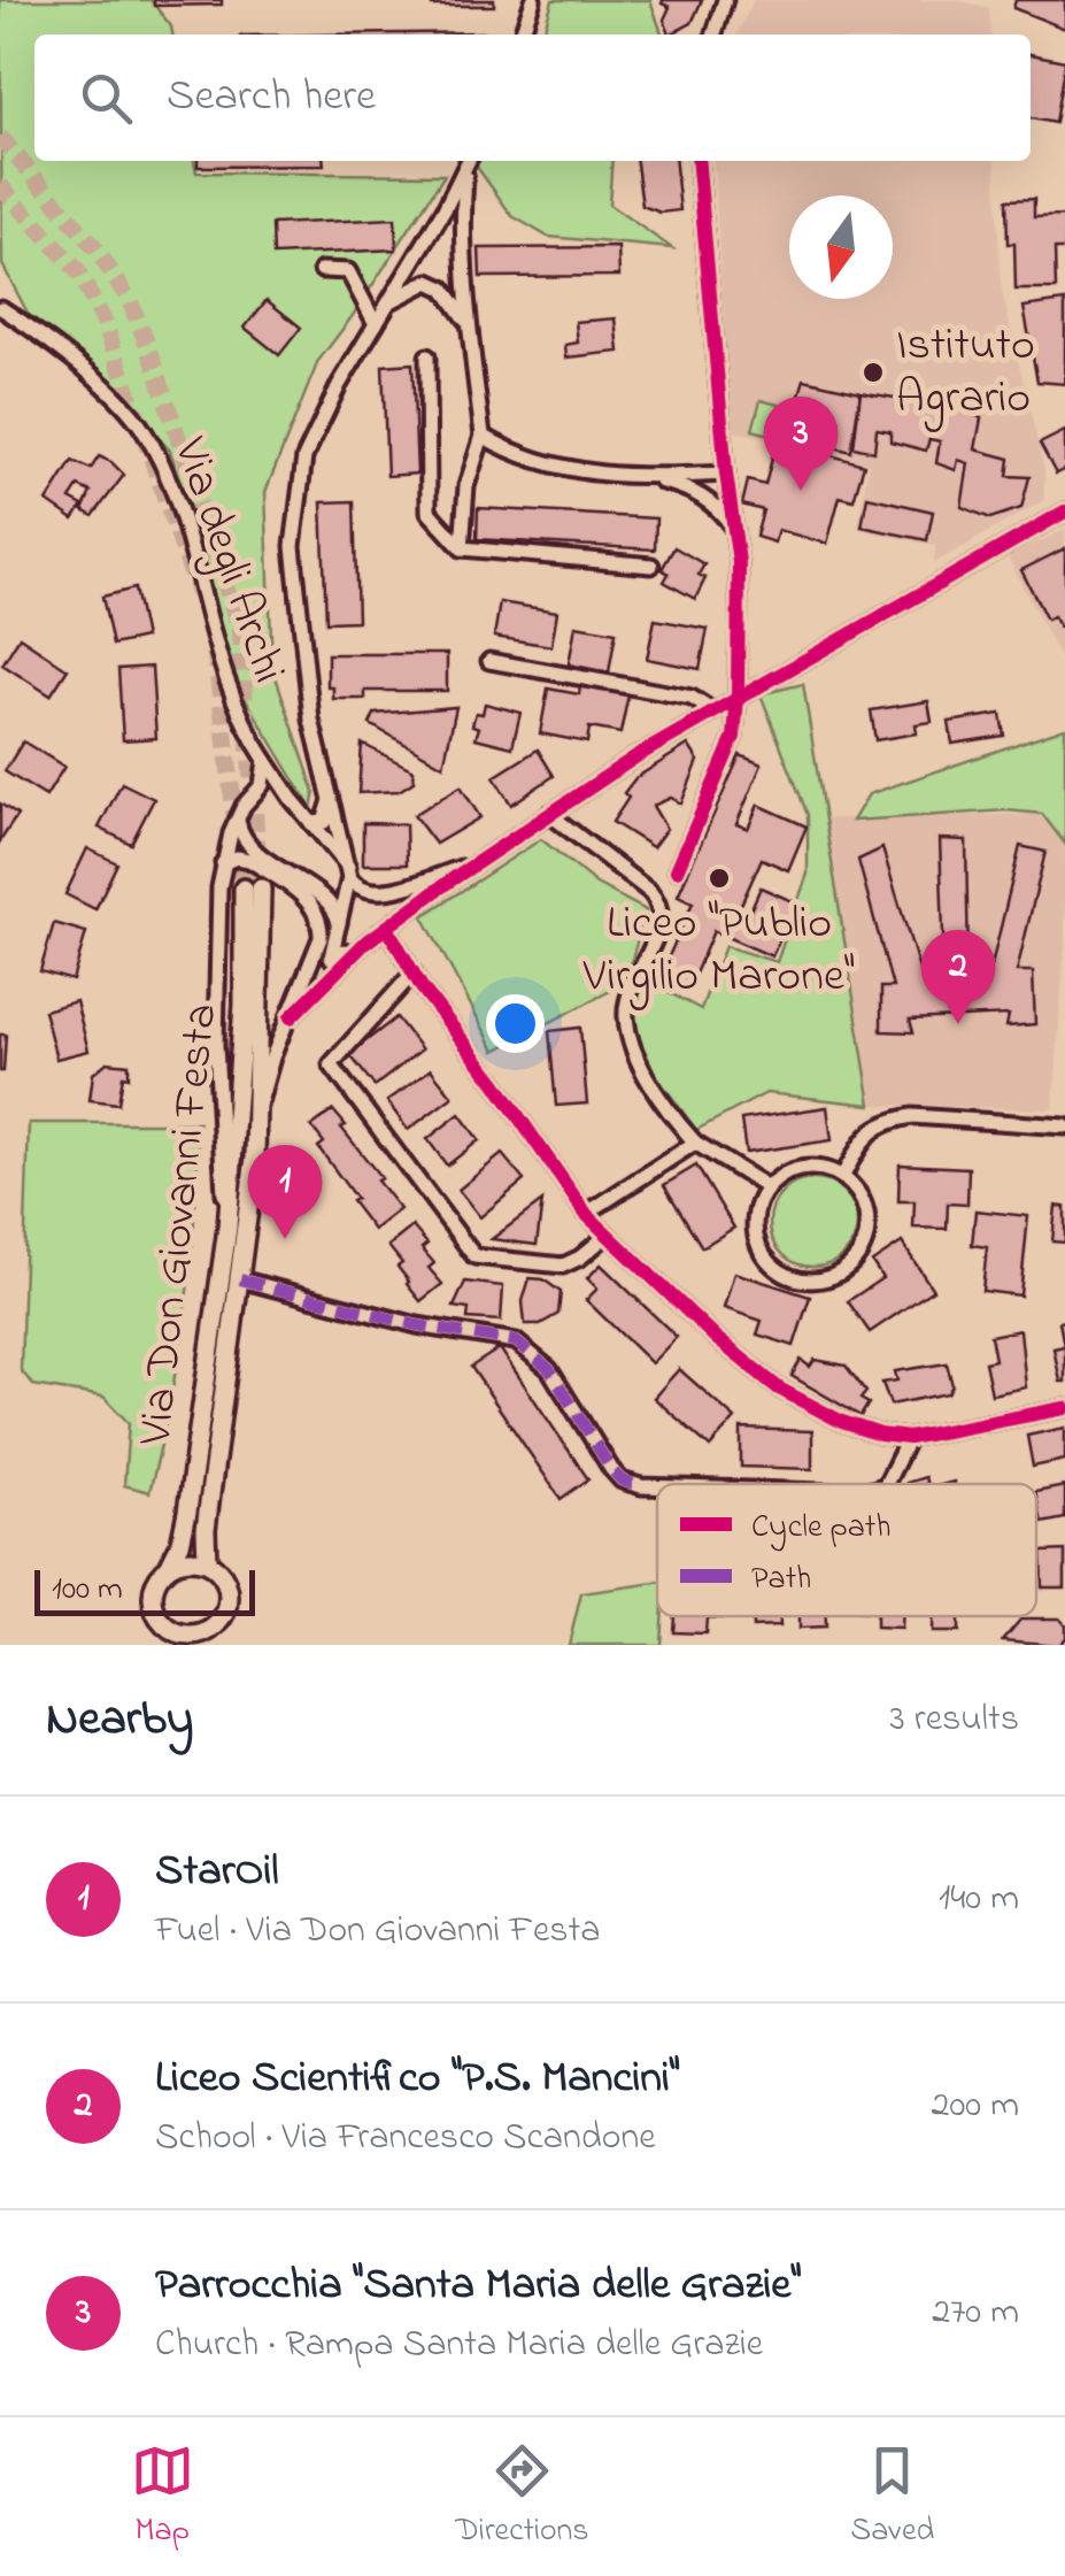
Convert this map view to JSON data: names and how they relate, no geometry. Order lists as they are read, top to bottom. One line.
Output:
{"streets":{"main road":["Via Don Giovanni Festa"],"street":["Via degli Archi"]},"places":["Istituto Agrario","Liceo \"Publio Virgilio Marone\""],"legend":["Cycle path","Path"],"scale_bar":"100 m","north":"bottom","page":{"search":"Search here","pins":["3","2","1"],"scale":"100 m","heading":["Nearby","3 results"],"list":[{"mark":"1","name":"StarOil","note":"Fuel · Via Don Giovanni Festa","value":"140 m"},{"mark":"2","name":"Liceo Scientifico \"P.S. Mancini\"","note":"School · Via Francesco Scandone","value":"200 m"},{"mark":"3","name":"Parrocchia \"Santa Maria delle Grazie\"","note":"Church · Rampa Santa Maria delle Grazie","value":"270 m"}],"nav":["Map","Directions","Saved"]}}
